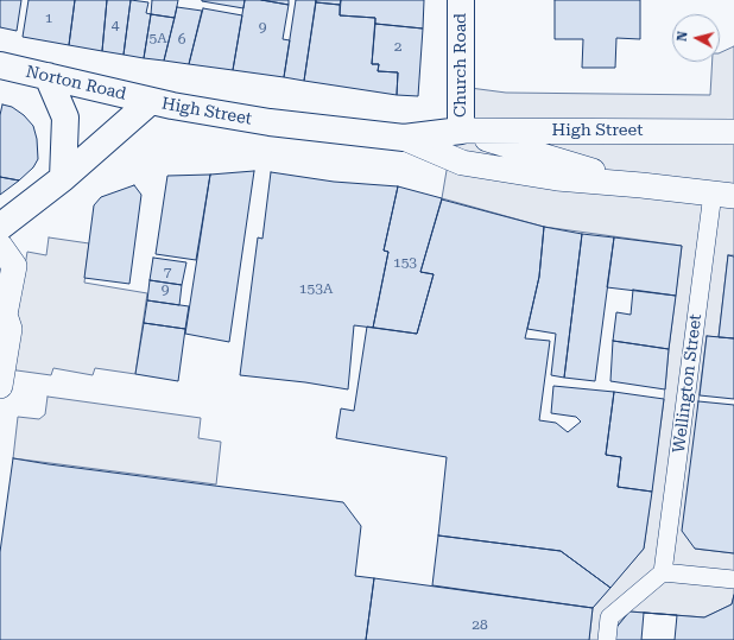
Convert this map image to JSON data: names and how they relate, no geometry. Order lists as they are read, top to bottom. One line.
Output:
{"streets":{"street":["Church Road","Norton Road","High Street","Wellington Street"]},"crossings":[["Church Road","High Street"],["Norton Road","High Street"],["High Street","Wellington Street"]],"house_numbers":["1","4","9","5A","6","2","153","7","153A","9","28"],"north":"left"}
